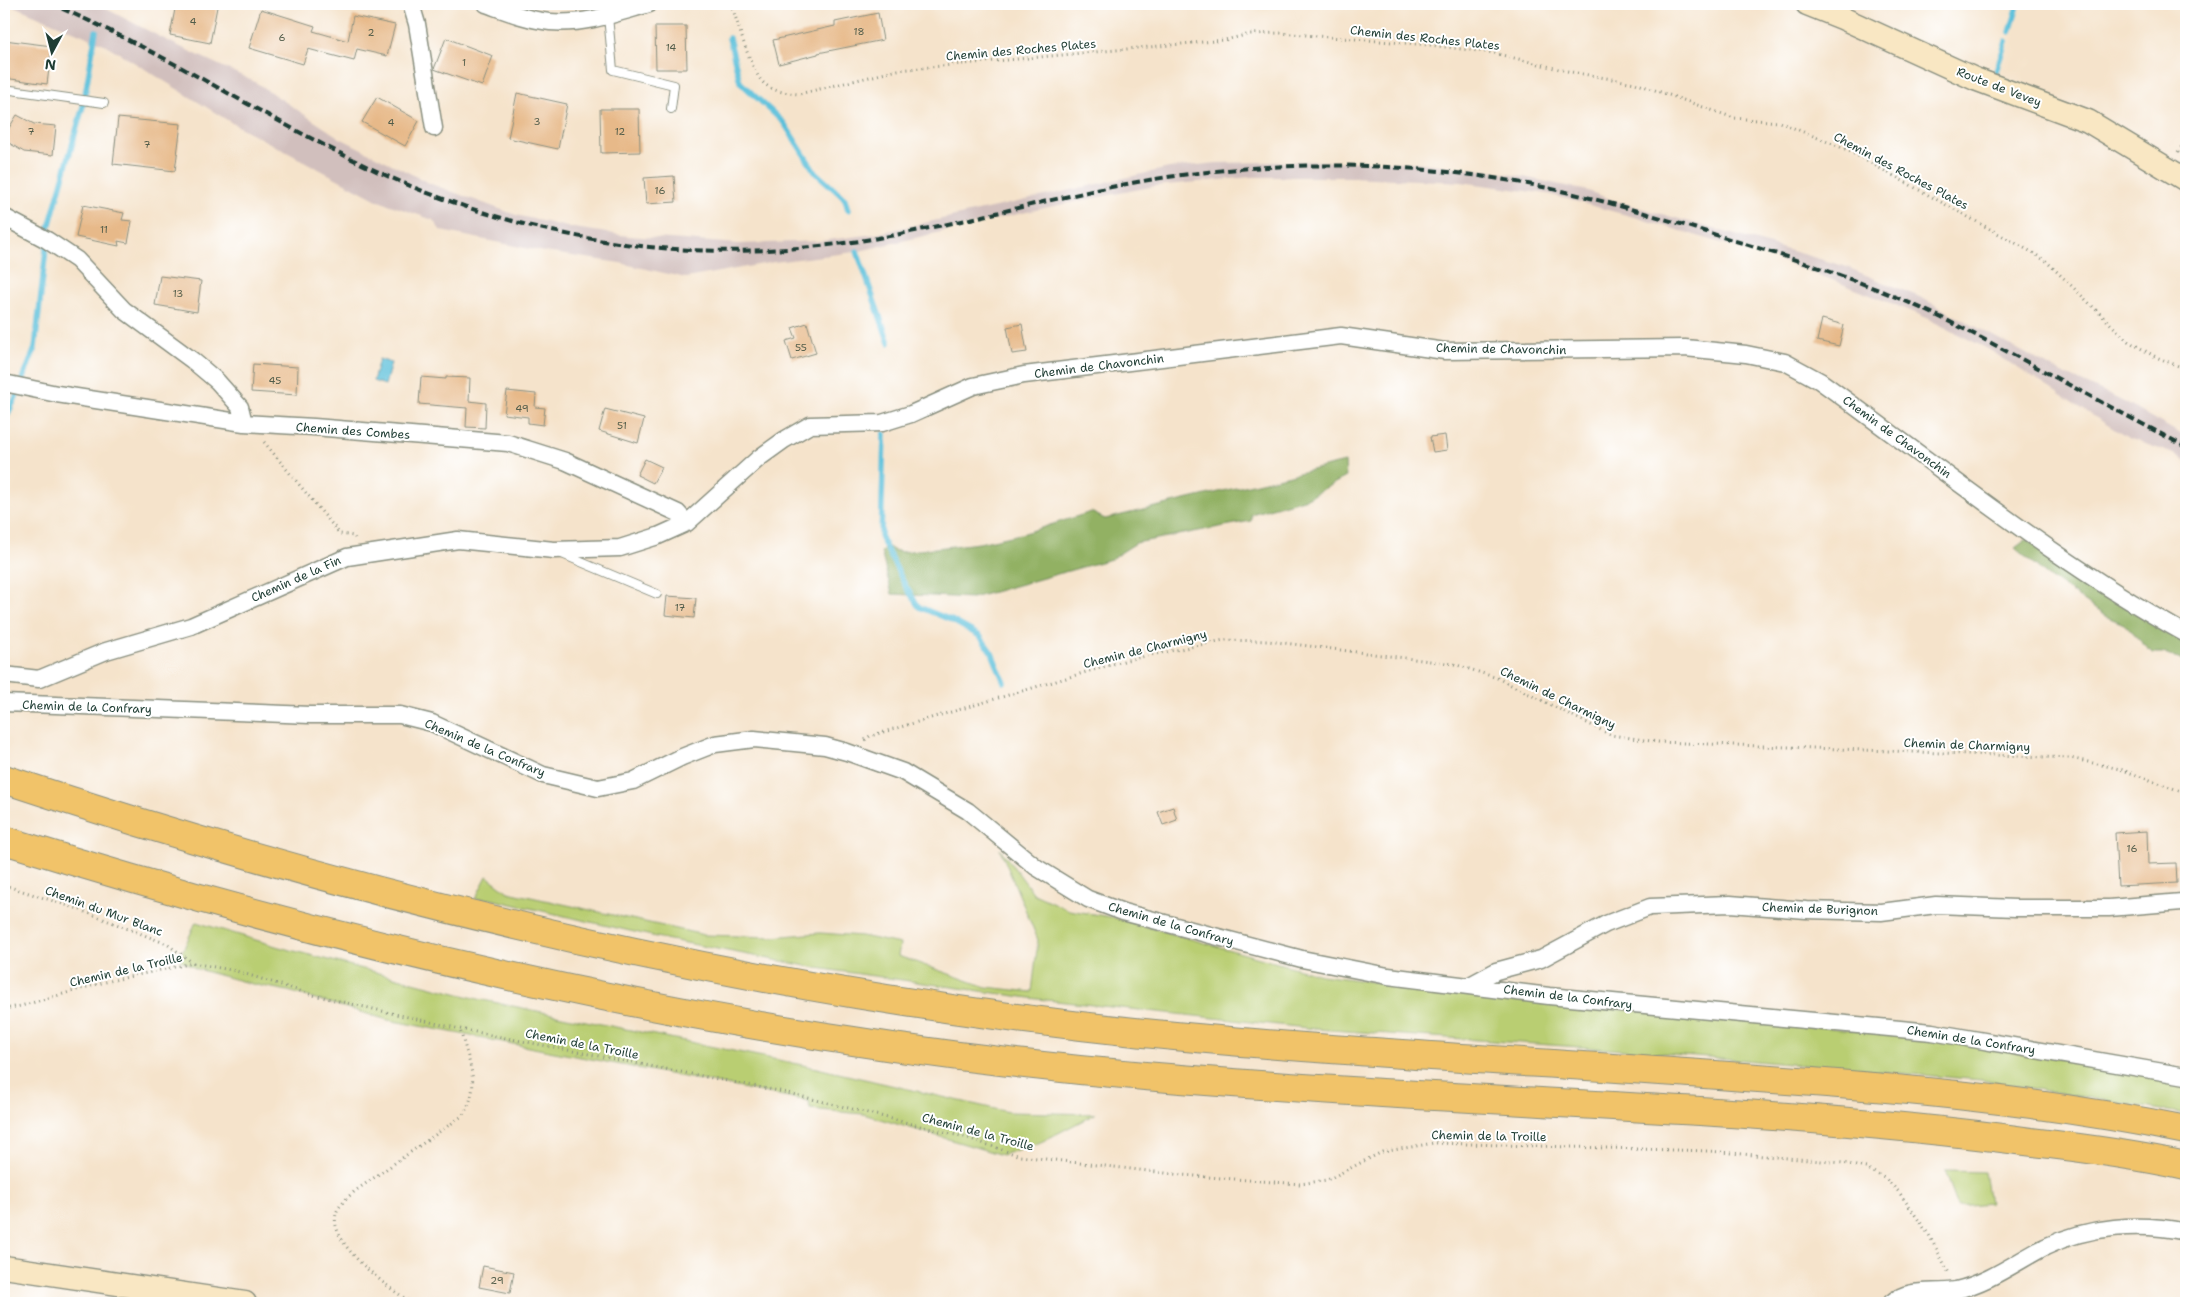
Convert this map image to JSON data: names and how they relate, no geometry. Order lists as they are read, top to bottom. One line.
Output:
{"streets":{"main road":["Route de Vevey"],"street":["Chemin de Chavonchin","Chemin des Combes","Chemin de la Fin","Chemin de la Confrary","Chemin de Burignon"],"path":["Chemin des Roches Plates","Chemin de Charmigny","Chemin du Mur Blanc","Chemin de la Troille"]},"crossings":[["Chemin de Chavonchin","Chemin des Combes"],["Chemin de Chavonchin","Chemin de la Fin"],["Chemin des Combes","Chemin de la Fin"],["Chemin de Charmigny","Chemin de la Confrary"],["Chemin de la Confrary","Chemin de Burignon"],["Chemin du Mur Blanc","Chemin de la Troille"]],"house_numbers":["4","18","2","6","14","1","3","4","7","12","7","16","11","13","55","45","49","51","17","16","29"],"north":"bottom"}
